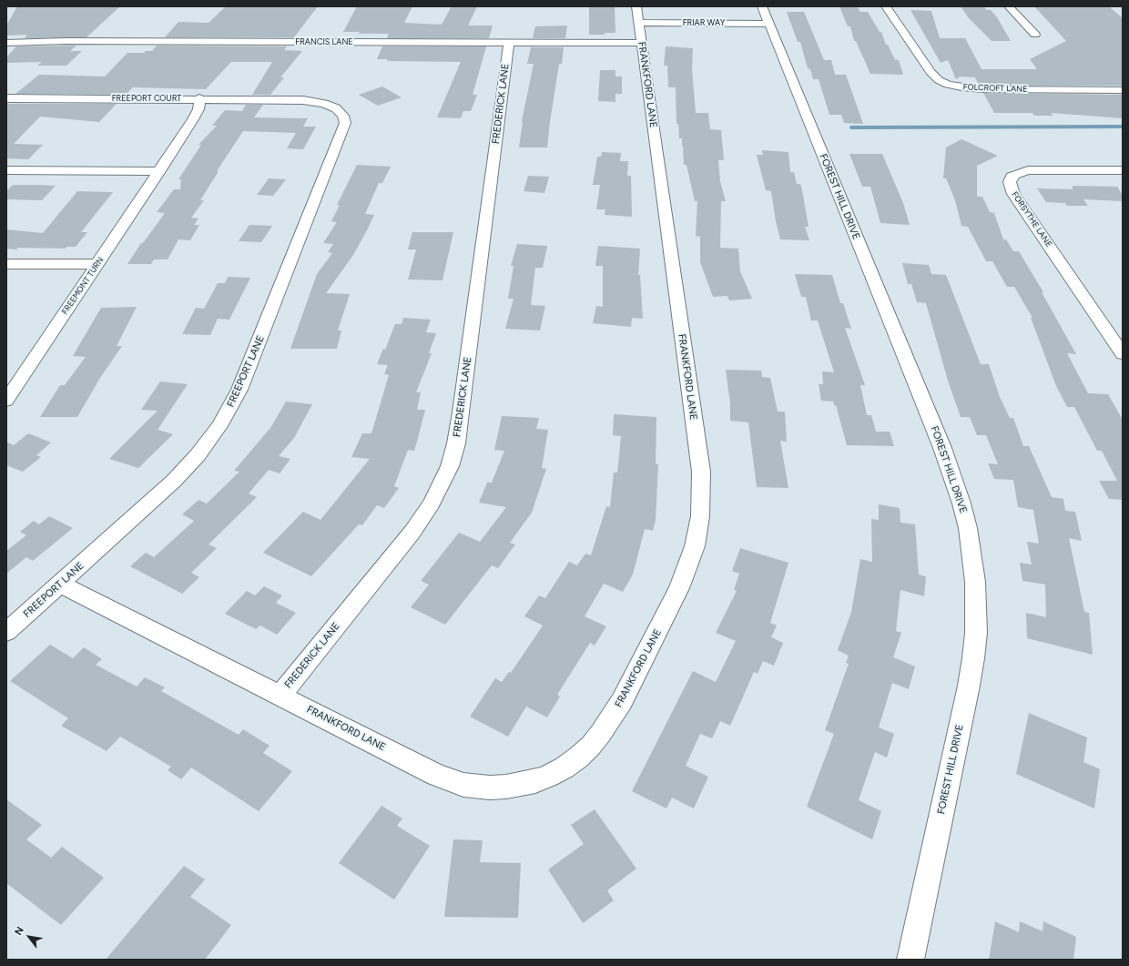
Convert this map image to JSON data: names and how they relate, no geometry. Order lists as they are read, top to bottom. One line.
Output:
{"streets":{"street":["FRIAR WAY","FRANCIS LANE","FRANKFORD LANE","FOLCROFT LANE","FREEPORT COURT","FREDERICK LANE","FOREST HILL DRIVE","FORSYTHE LANE","FREEMONT TURN","FREEPORT LANE"]},"crossings":[["FRIAR WAY","FRANKFORD LANE"],["FRIAR WAY","FOREST HILL DRIVE"],["FRANCIS LANE","FRANKFORD LANE"],["FRANCIS LANE","FREDERICK LANE"],["FRANKFORD LANE","FREDERICK LANE"],["FRANKFORD LANE","FREEPORT LANE"],["FREEPORT COURT","FREEMONT TURN"],["FREEPORT COURT","FREEPORT LANE"]],"north":"top left"}
